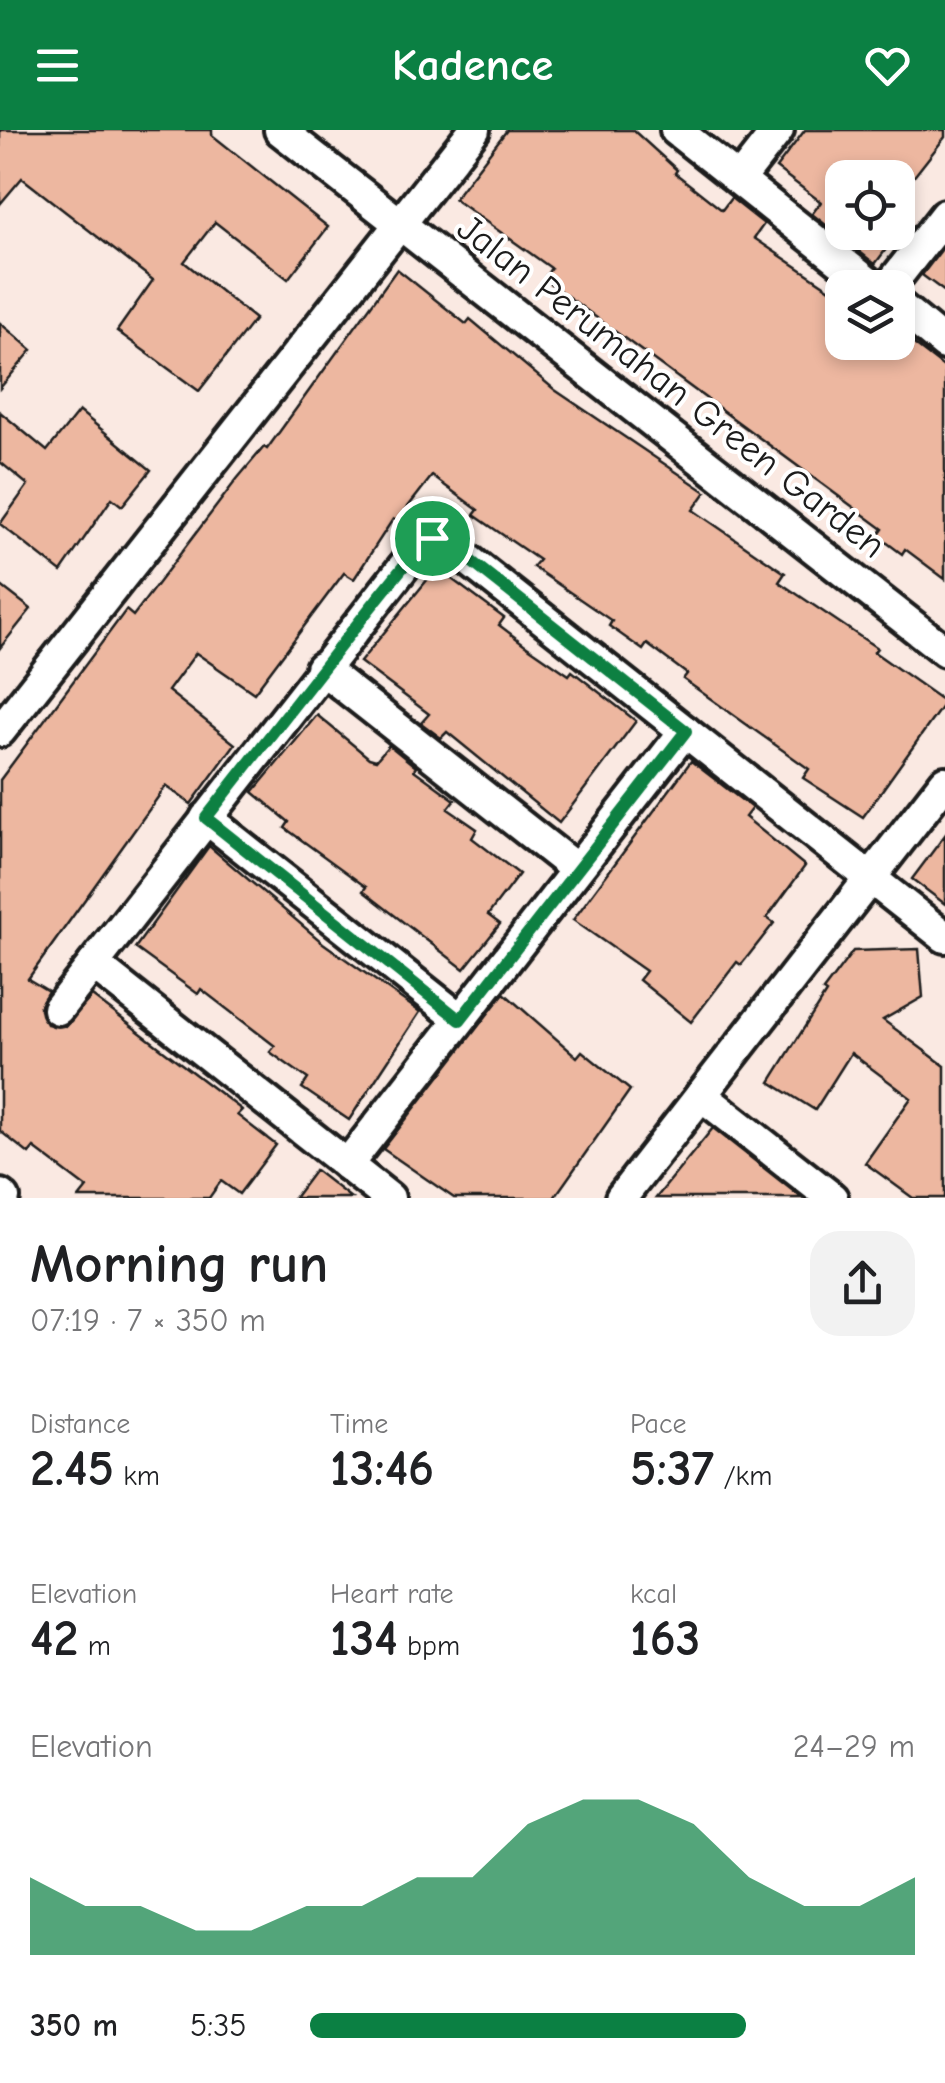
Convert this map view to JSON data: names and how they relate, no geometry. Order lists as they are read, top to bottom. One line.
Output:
{"streets":{"street":["Jalan Perumahan Green Garden"]},"page":{"header":"Kadence","heading":["Morning run","07:19 · 7 × 350 m"],"stats":[["Distance","2.45 km"],["Time","13:46"],["Pace","5:37 /km"],["Elevation","42 m"],["Heart rate","134 bpm"],["kcal","163"]],"chart":["Elevation","24–29 m"],"list":[{"name":"350 m","note":"5:35"}]}}
